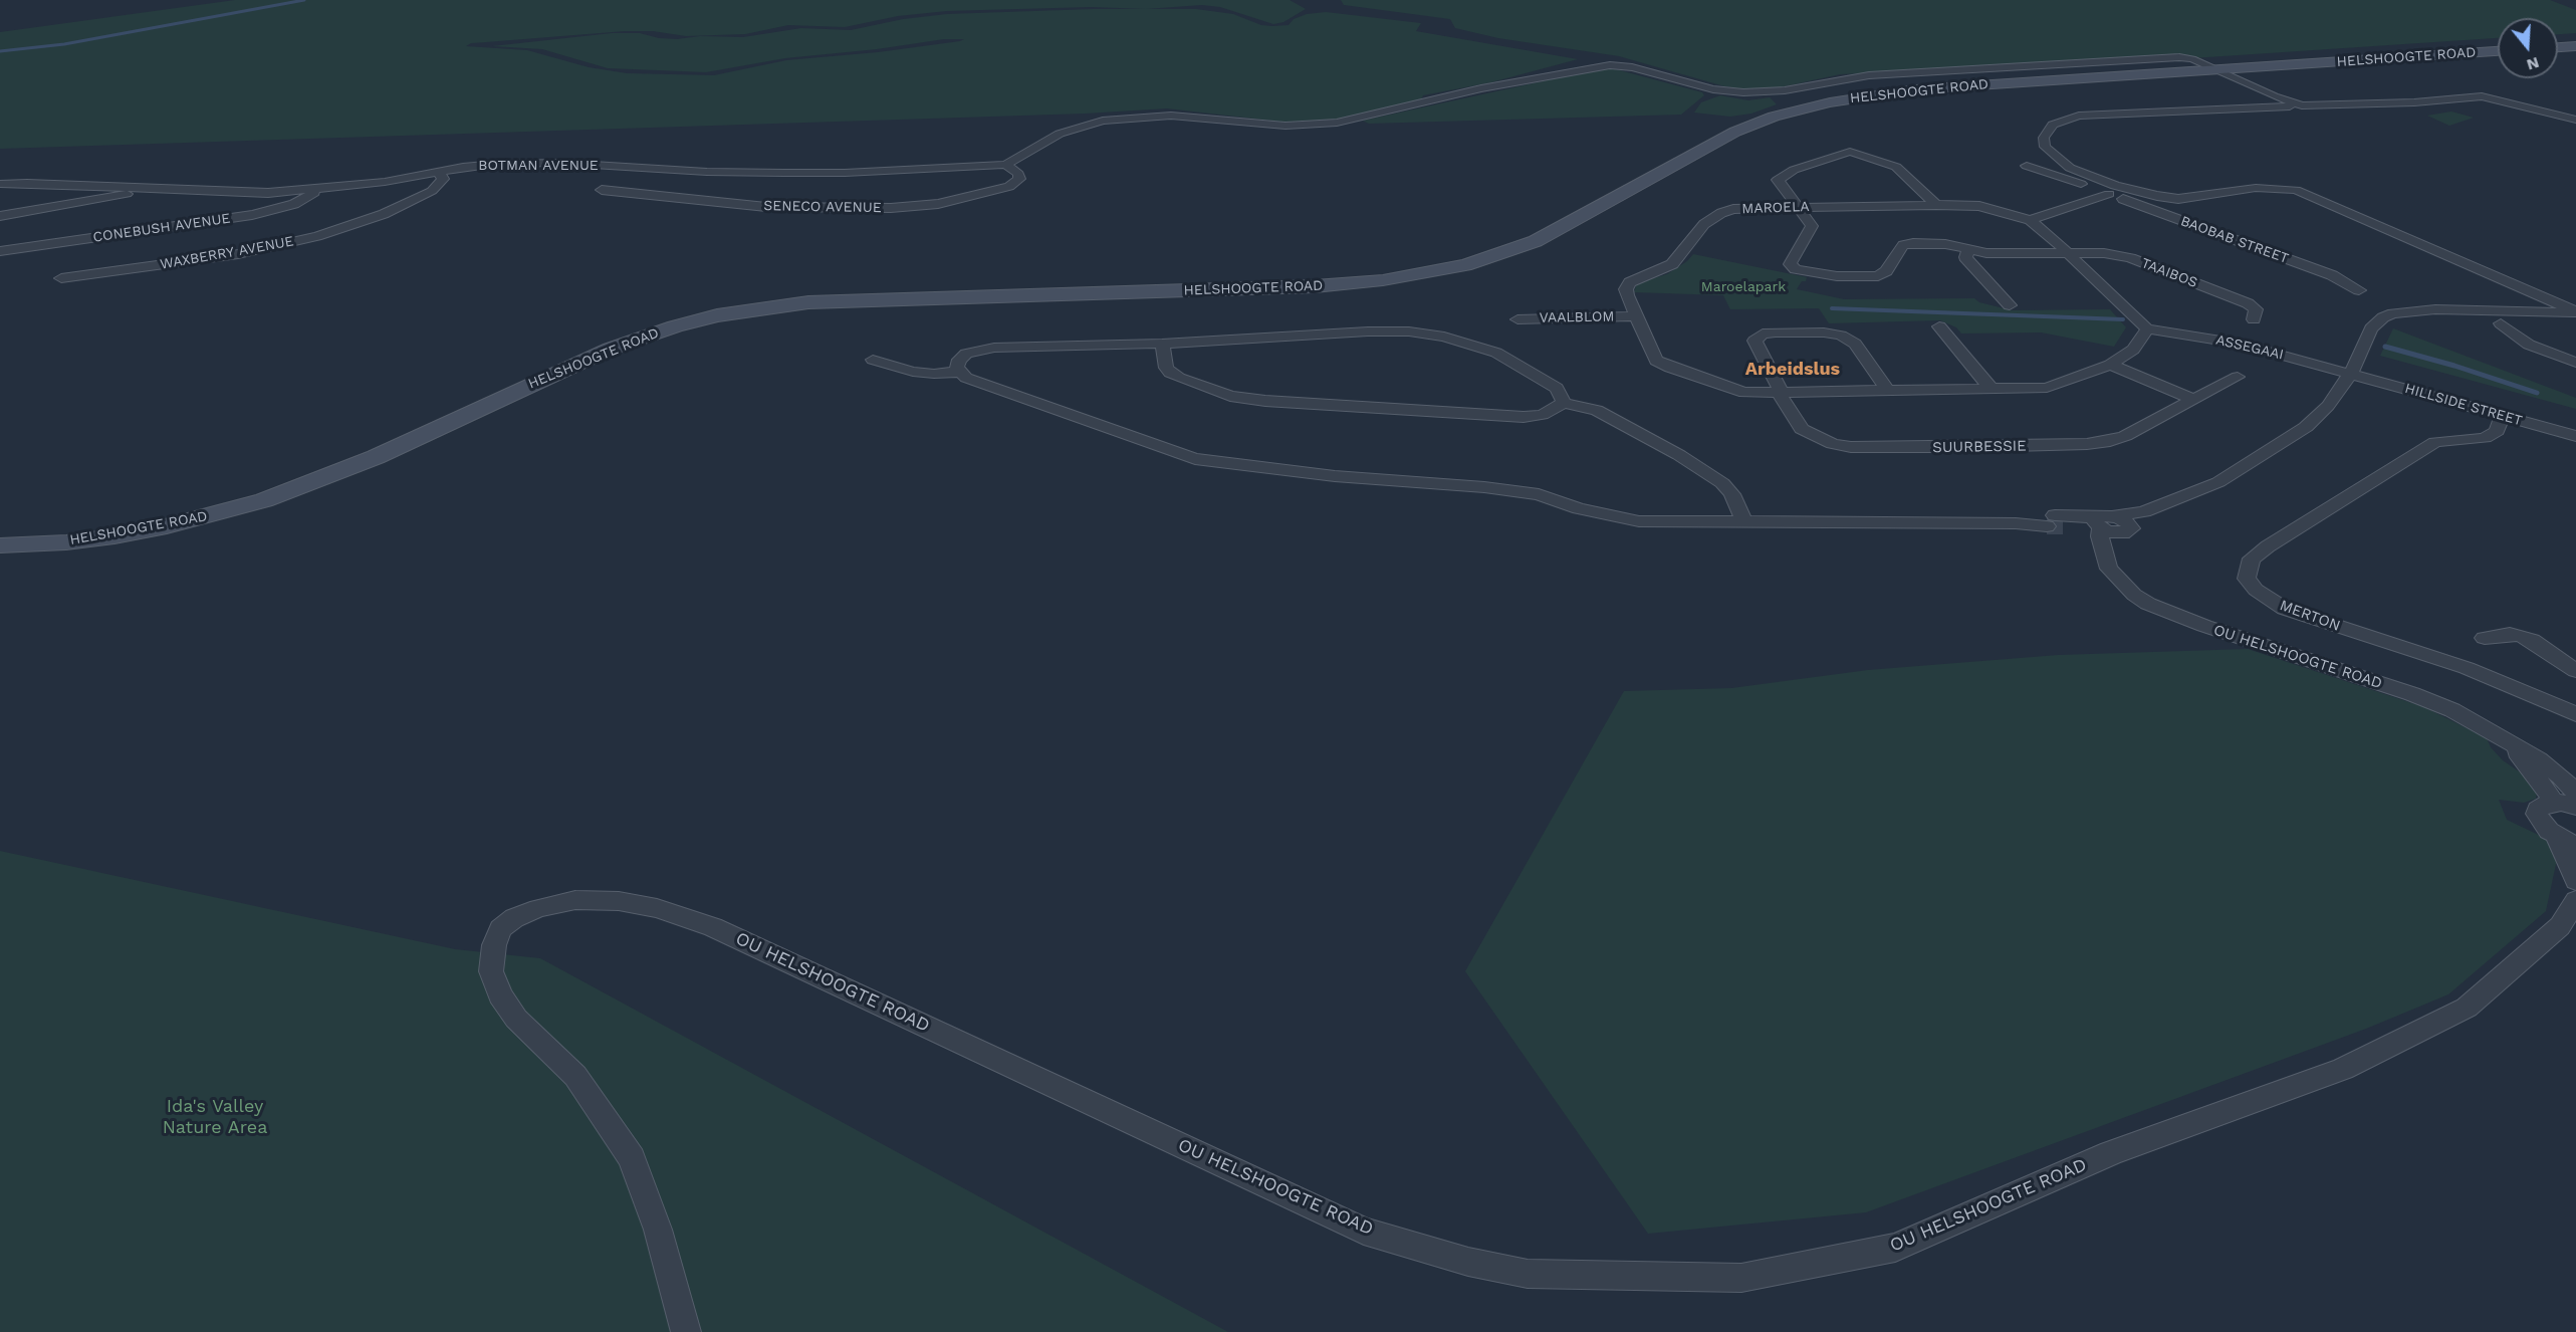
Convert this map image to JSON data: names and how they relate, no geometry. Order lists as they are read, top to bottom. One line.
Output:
{"streets":{"main road":["HELSHOOGTE ROAD"],"street":["BOTMAN AVENUE","SENECO AVENUE","MAROELA","CONEBUSH AVENUE","BAOBAB STREET","WAXBERRY AVENUE","TAAIBOS","VAALBLOM","ASSEGAAI","HILLSIDE STREET","SUURBESSIE","MERTON","OU HELSHOOGTE ROAD"]},"crossings":[["BOTMAN AVENUE","SENECO AVENUE"],["BOTMAN AVENUE","CONEBUSH AVENUE"],["BOTMAN AVENUE","WAXBERRY AVENUE"],["MAROELA","TAAIBOS"],["MAROELA","VAALBLOM"],["MAROELA","ASSEGAAI"],["MAROELA","SUURBESSIE"],["ASSEGAAI","HILLSIDE STREET"],["HILLSIDE STREET","MERTON"]],"districts":["Arbeidslus"],"parks":["Maroelapark","Ida's Valley Nature Area"],"north":"bottom"}
